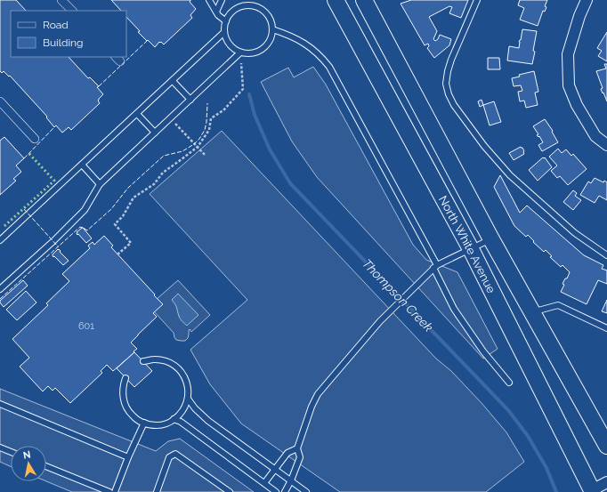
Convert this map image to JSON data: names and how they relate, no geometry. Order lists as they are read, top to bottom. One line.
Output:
{"streets":{"main road":["North White Avenue"]},"water":["Thompson Creek"],"house_numbers":["601"],"legend":["Road","Building"],"north":"top"}
